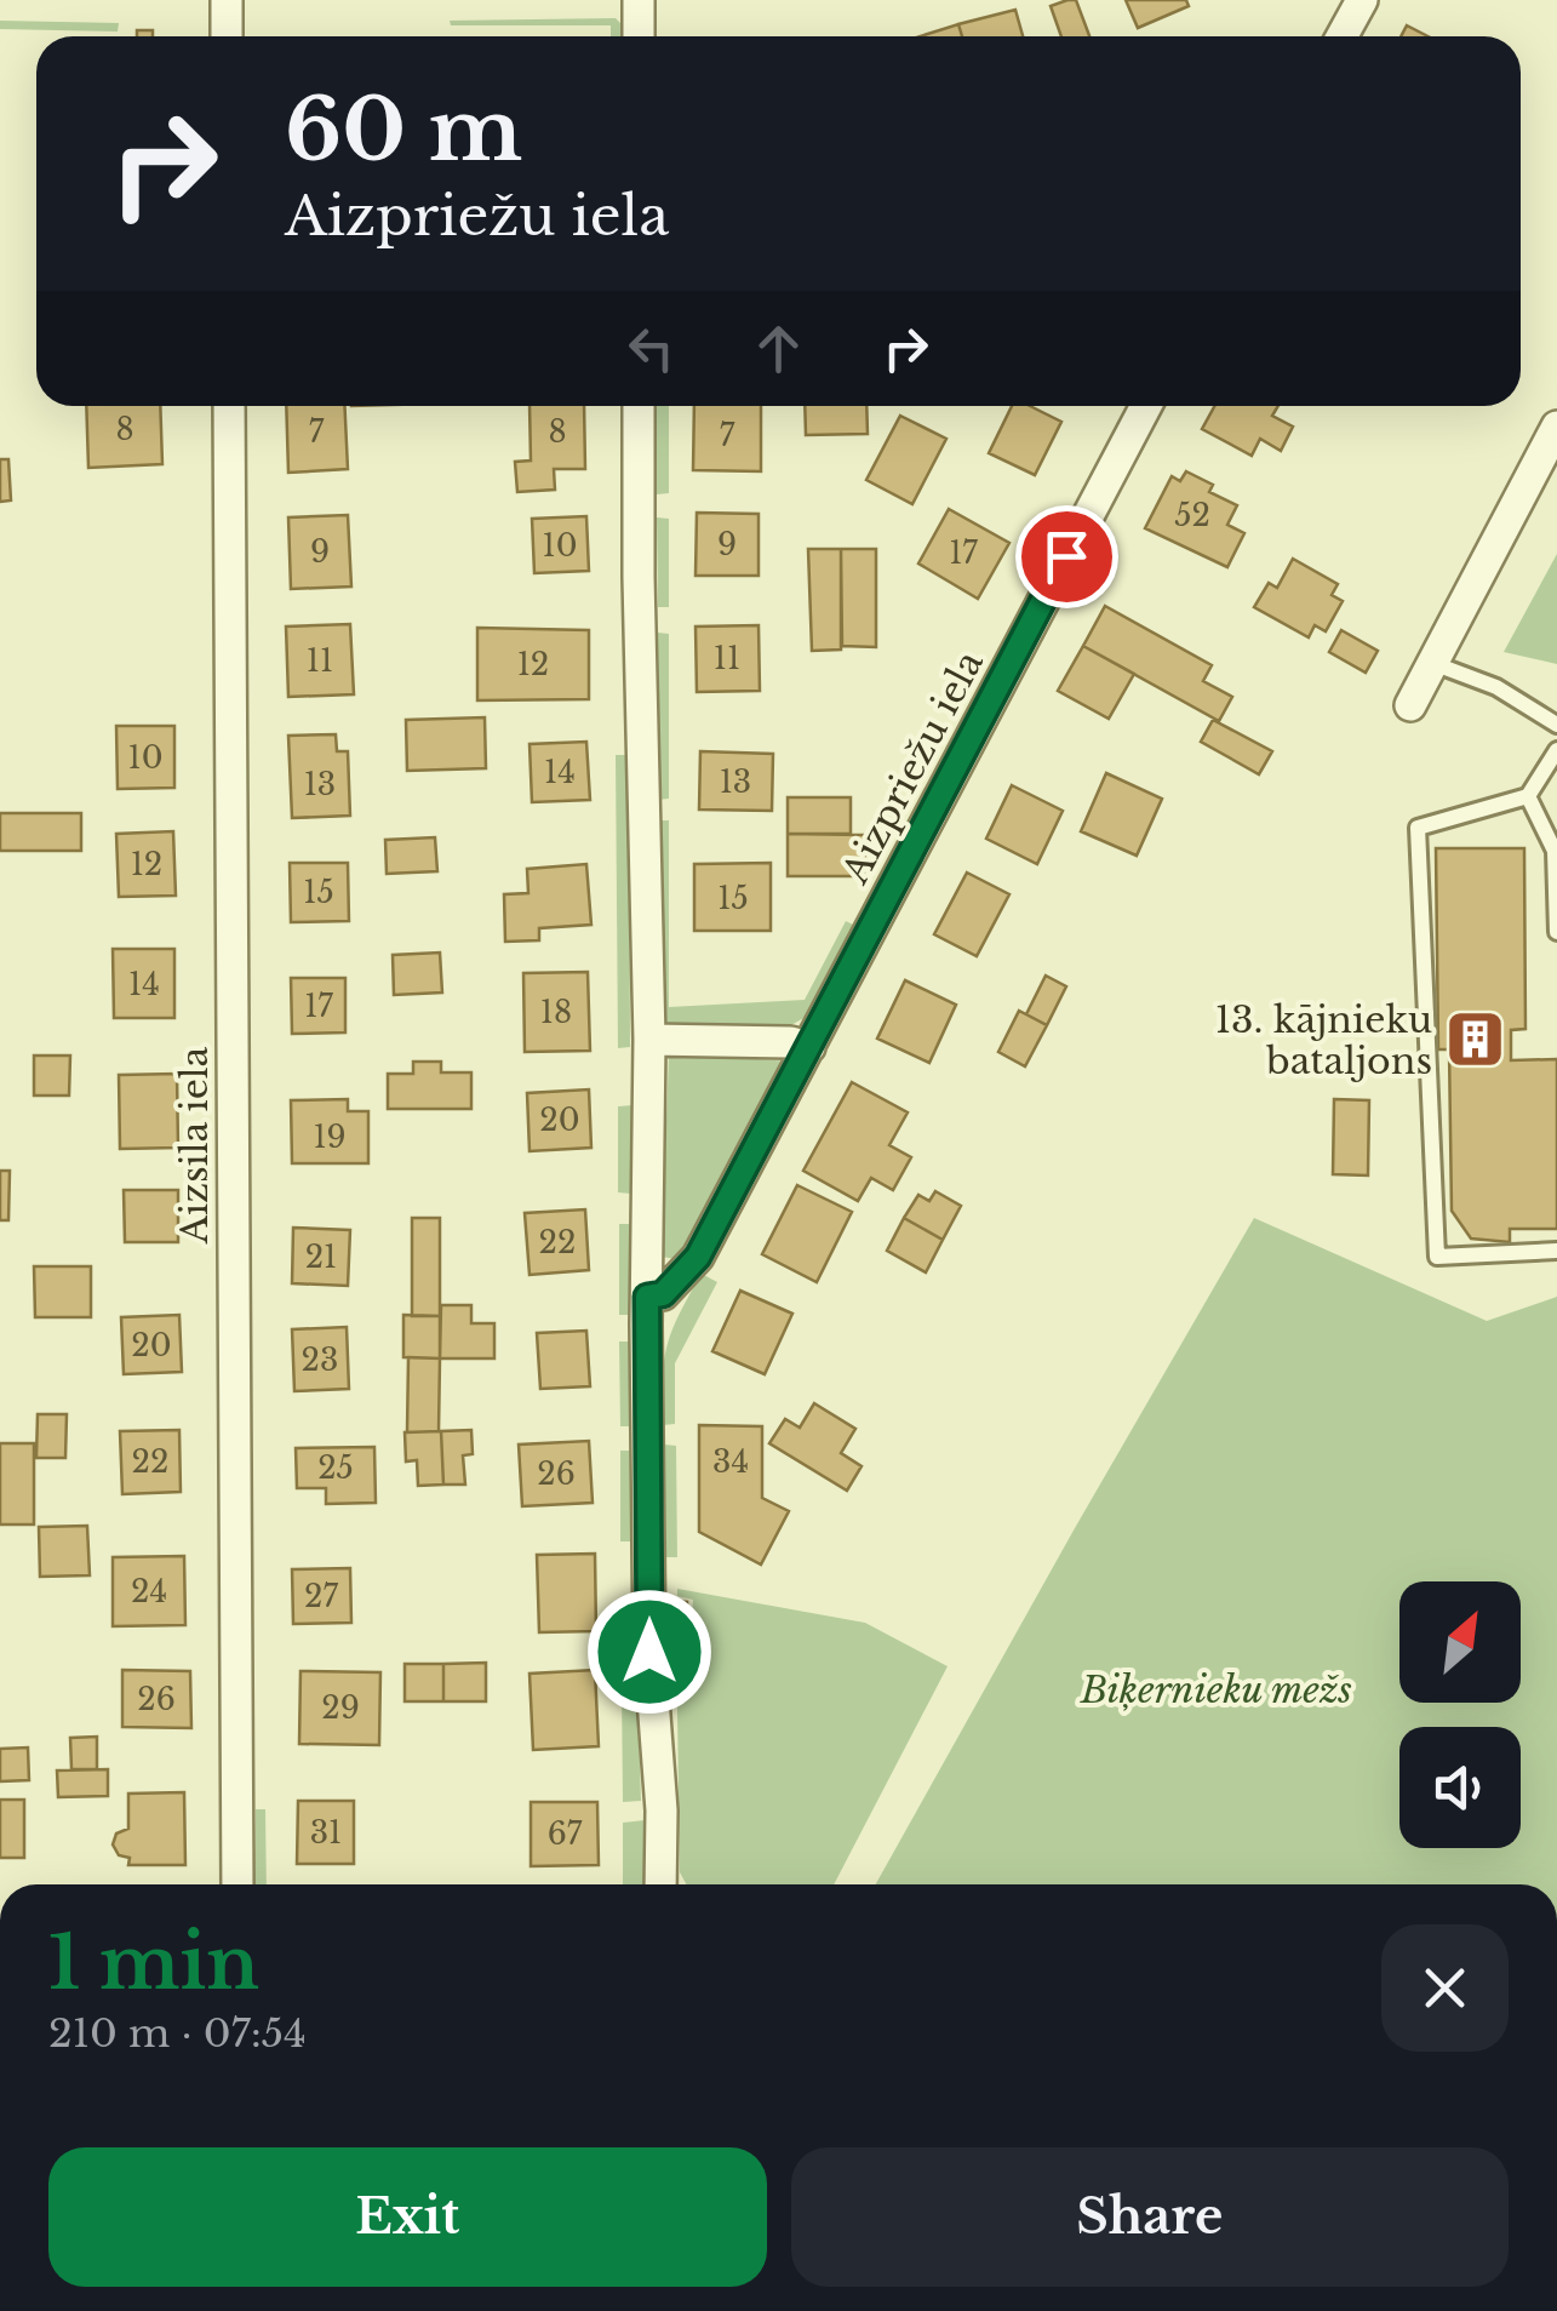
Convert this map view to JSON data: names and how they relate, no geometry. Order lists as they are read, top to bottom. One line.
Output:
{"streets":{"street":["Aizpriežu iela","Aizsila iela"]},"parks":["Biķernieku mežs"],"places":{"building":["13. kājnieku bataljons"]},"house_numbers":["8","7","8","7","52","9","10","9","17","11","11","12","10","14","13","13","12","15","15","14","17","18","20","19","22","21","20","23","22","34","25","26","24","27","26","29","31","67"],"north":"top right","page":{"turn":["60 m","Aizpriežu iela"],"heading":["1 min","210 m · 07:54"],"buttons":["Exit","Share"]}}
